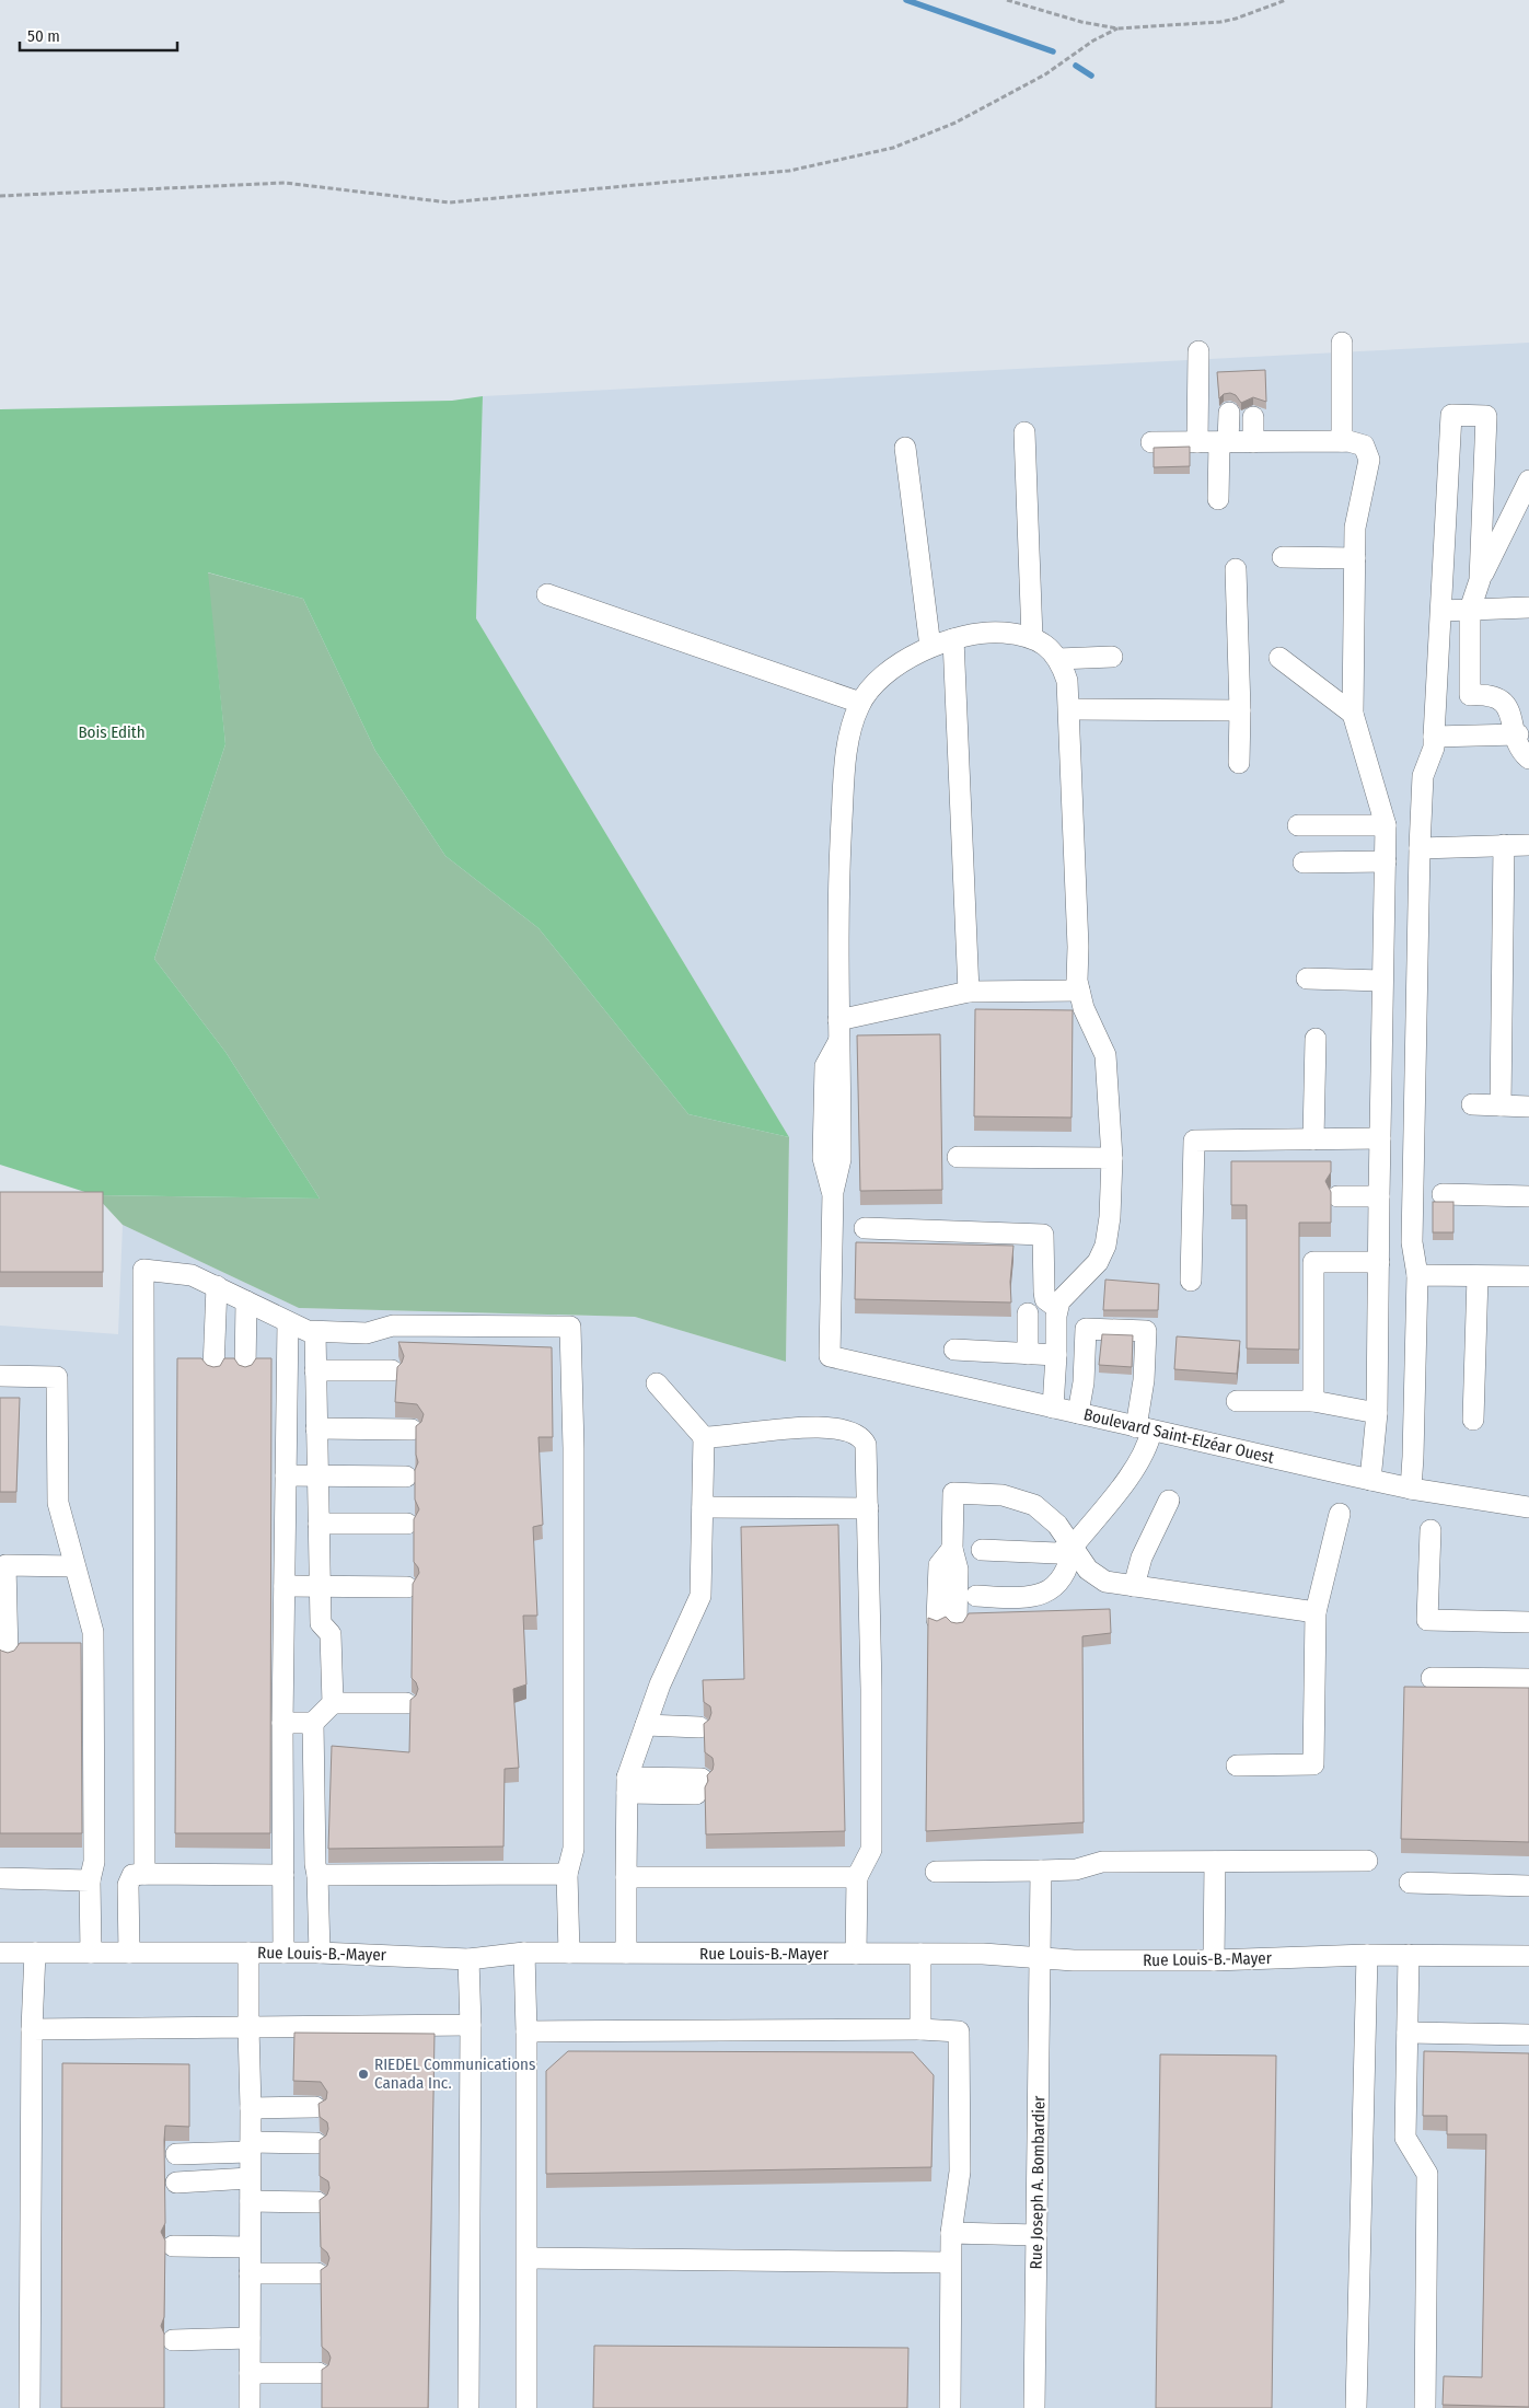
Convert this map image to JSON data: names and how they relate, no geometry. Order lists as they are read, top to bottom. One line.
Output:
{"streets":{"street":["Boulevard Saint-Elzéar Ouest","Rue Louis-B.-Mayer","Rue Joseph A. Bombardier"]},"crossings":[["Rue Louis-B.-Mayer","Rue Joseph A. Bombardier"]],"parks":["Bois Edith"],"places":["RIEDEL Communications Canada Inc."],"scale_bar":"50 m"}
